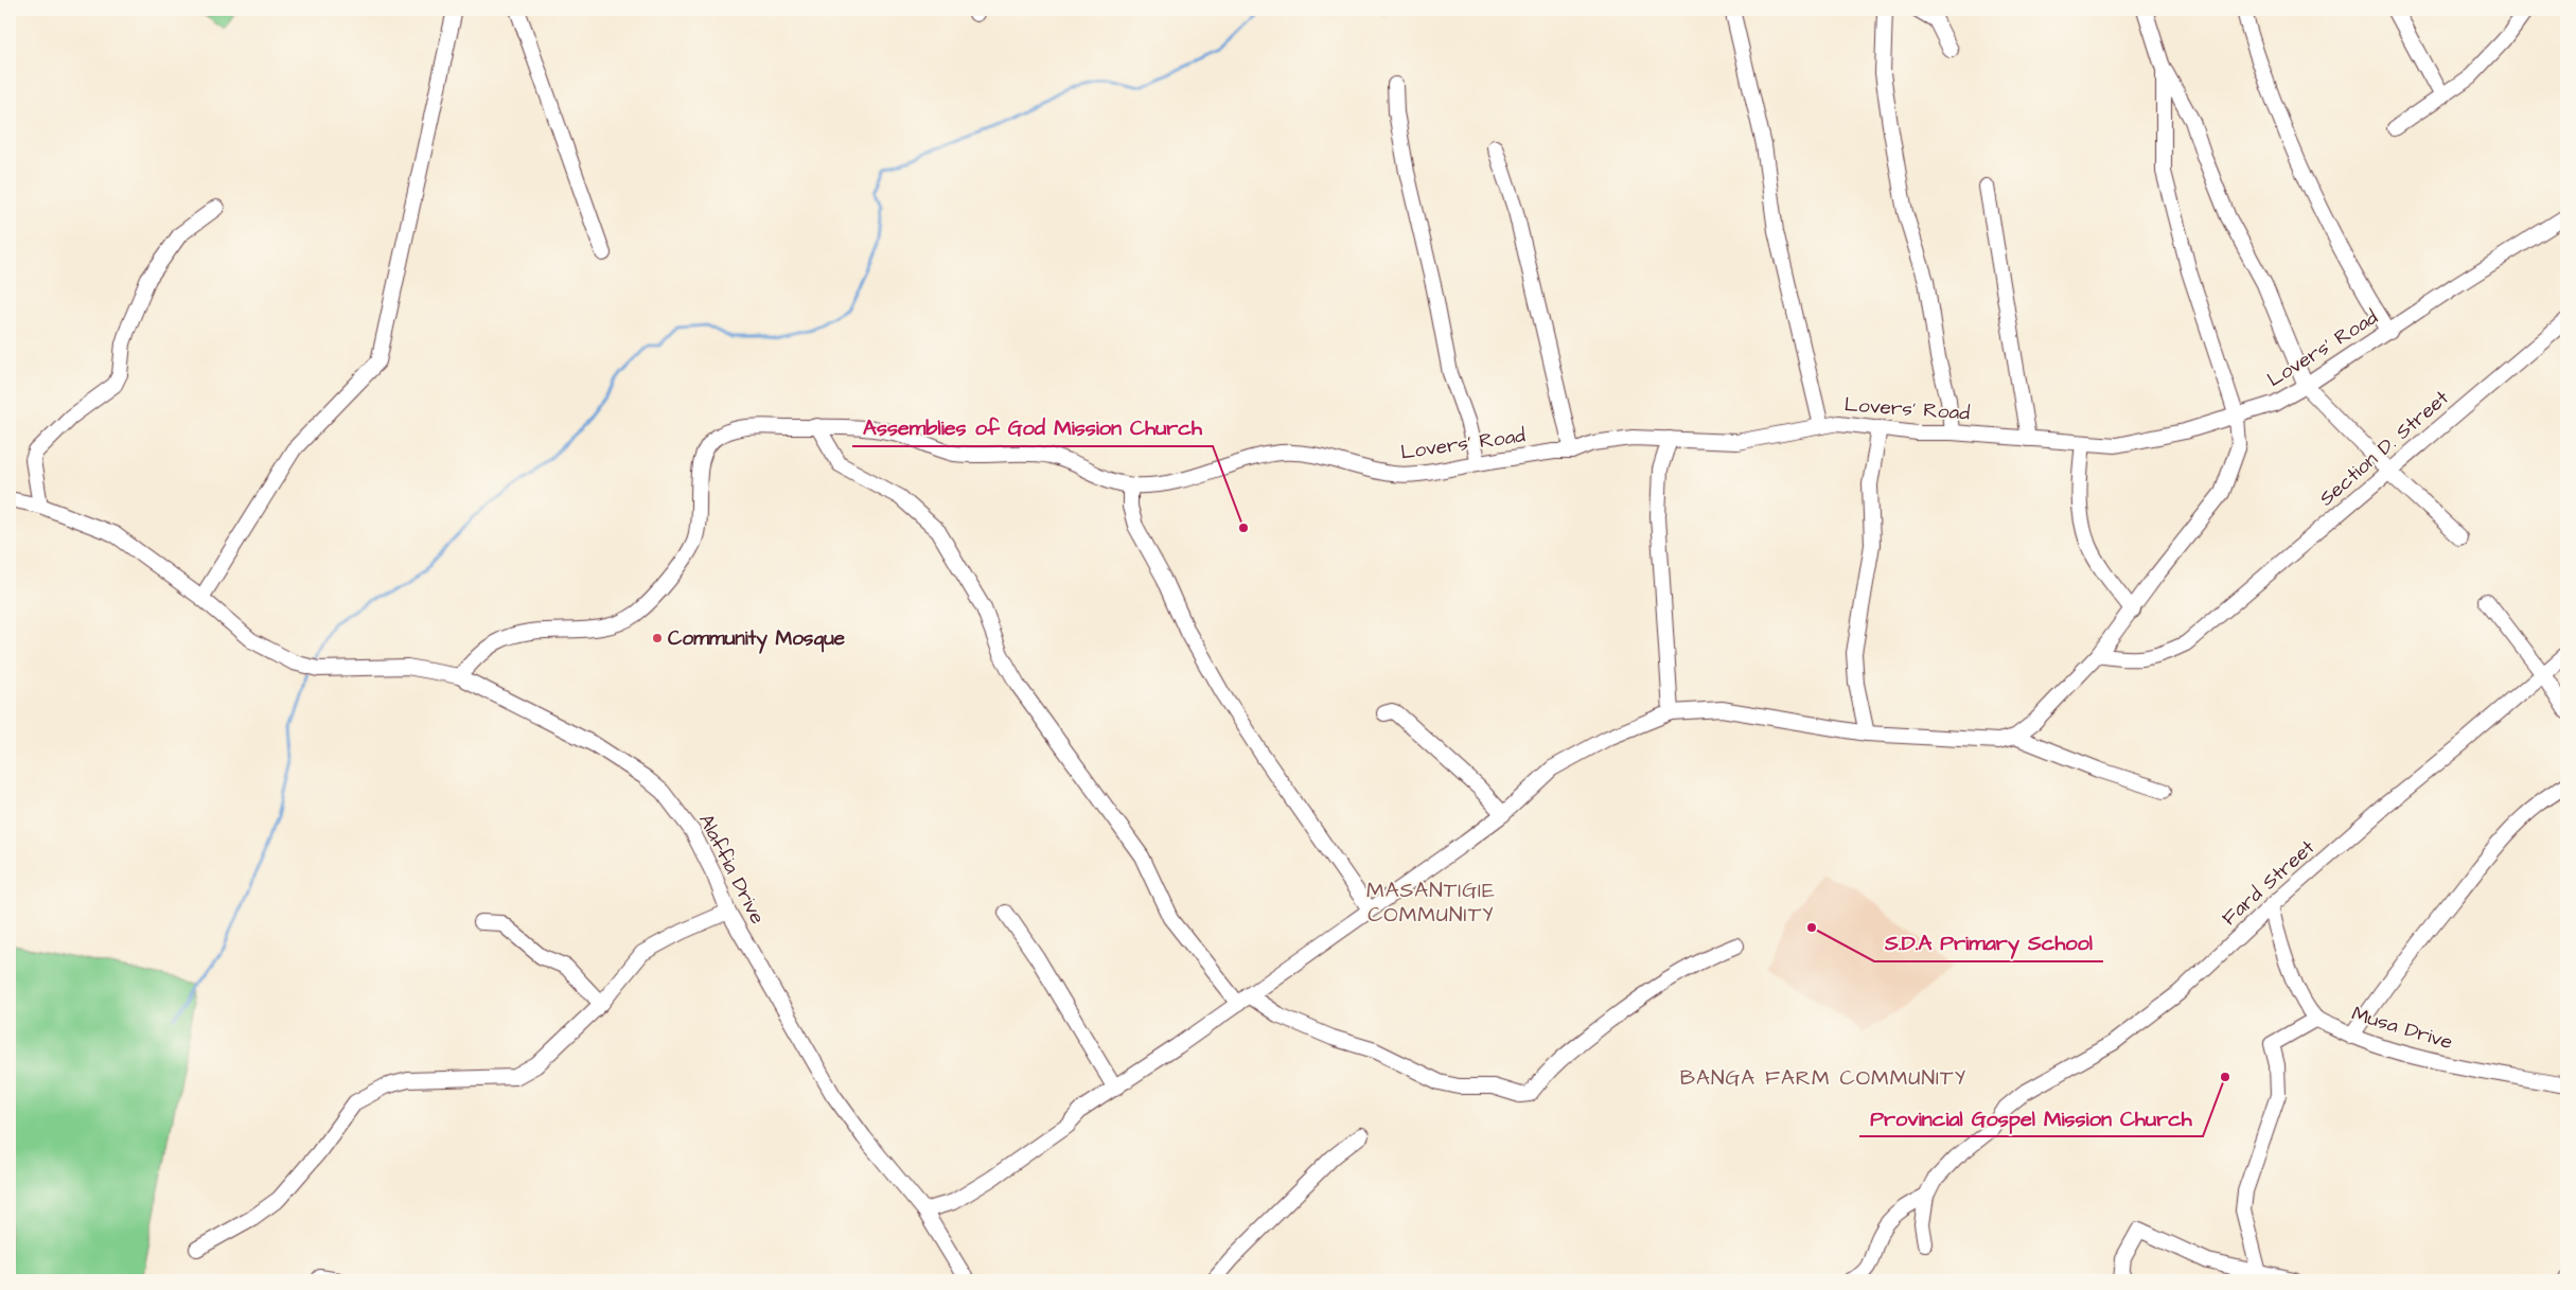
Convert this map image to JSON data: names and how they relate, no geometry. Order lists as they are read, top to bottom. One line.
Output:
{"streets":{"street":["Lovers' Road","Section D. Street","Alaffia Drive","Fard Street","Musa Drive"]},"crossings":[["Lovers' Road","Alaffia Drive"]],"districts":["MASANTIGIE COMMUNITY","BANGA FARM COMMUNITY"],"places":["Assemblies of God Mission Church","Community Mosque","S.D.A Primary School","Provincial Gospel Mission Church"]}
